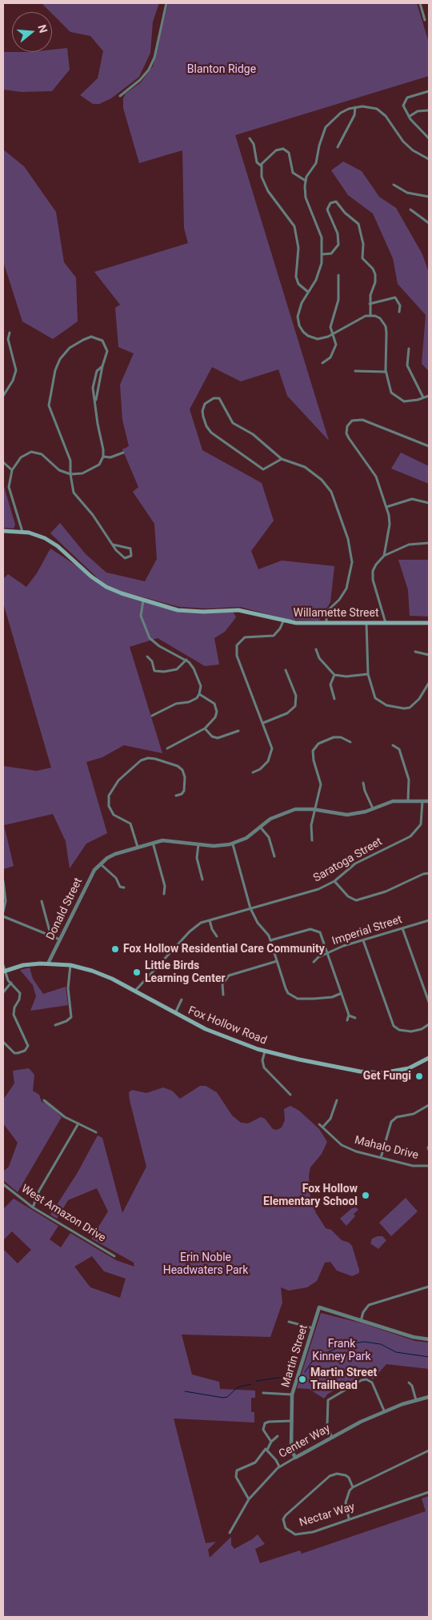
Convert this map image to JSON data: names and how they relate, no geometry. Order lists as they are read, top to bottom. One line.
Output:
{"streets":{"main road":["Willamette Street","Fox Hollow Road"],"street":["Saratoga Street","Donald Street","Imperial Street","Mahalo Drive","West Amazon Drive","Martin Street","Center Way","Nectar Way"]},"crossings":[["Saratoga Street","Donald Street"],["Saratoga Street","Fox Hollow Road"],["Donald Street","Fox Hollow Road"],["Martin Street","Center Way"]],"parks":["Blanton Ridge","Erin Noble Headwaters Park","Frank Kinney Park"],"places":["Fox Hollow Residential Care Community","Little Birds Learning Center","Get Fungi","Fox Hollow Elementary School","Martin Street Trailhead"],"north":"right"}
